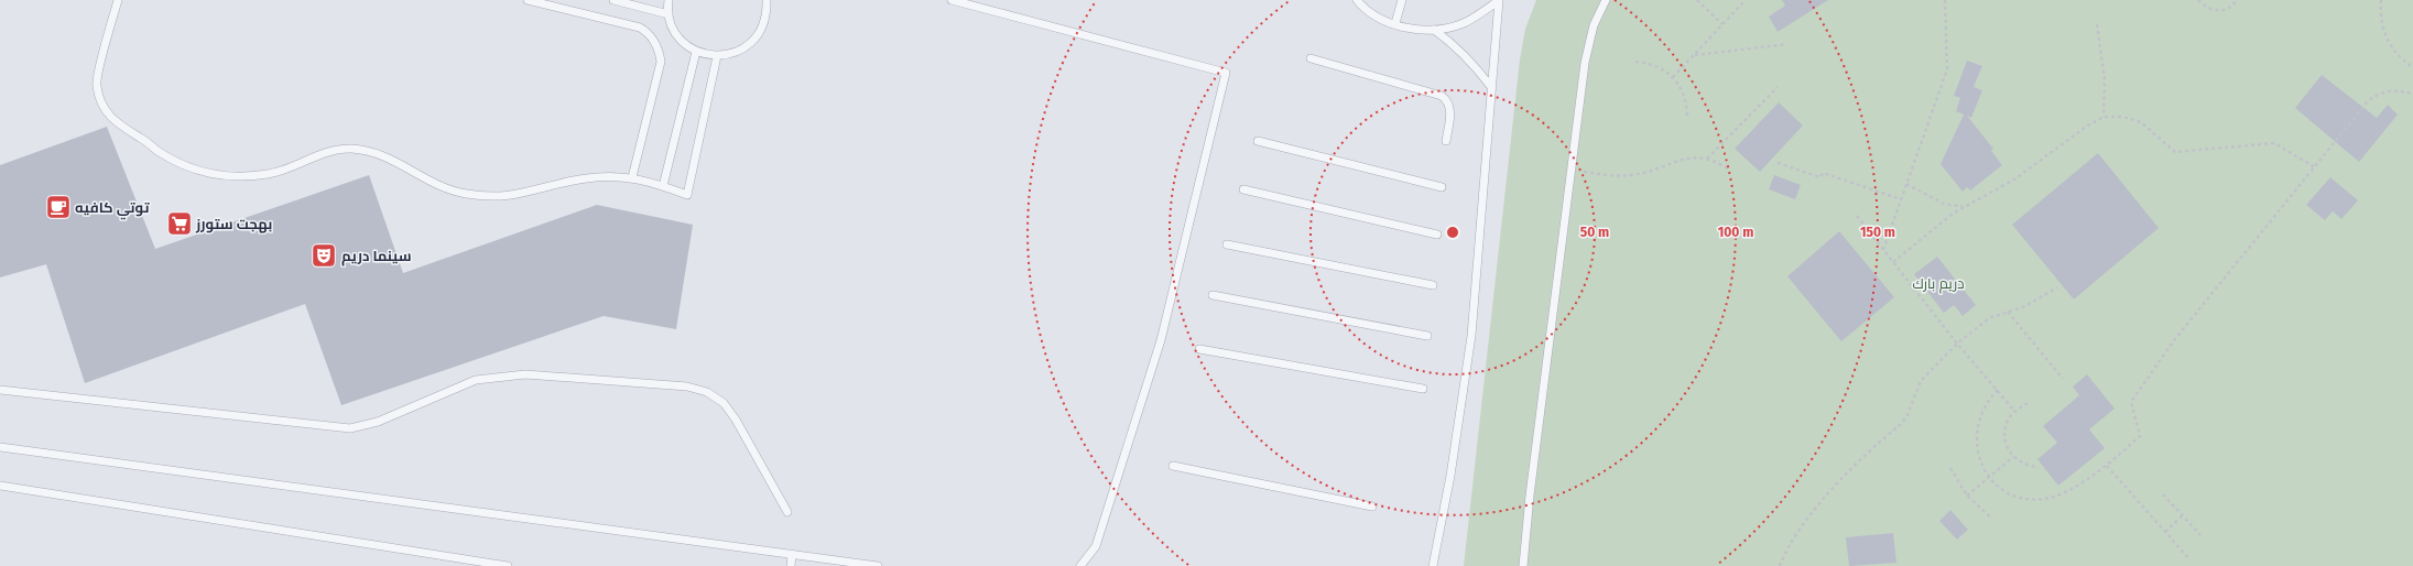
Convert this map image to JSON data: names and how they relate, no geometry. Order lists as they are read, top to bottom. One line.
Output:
{"parks":["دريم بارك"],"places":{"cafe":["توتي كافيه"],"supermarket":["بهجت ستورز"],"theatre":["سينما دريم"]},"rings":["50 m","100 m","150 m"]}
